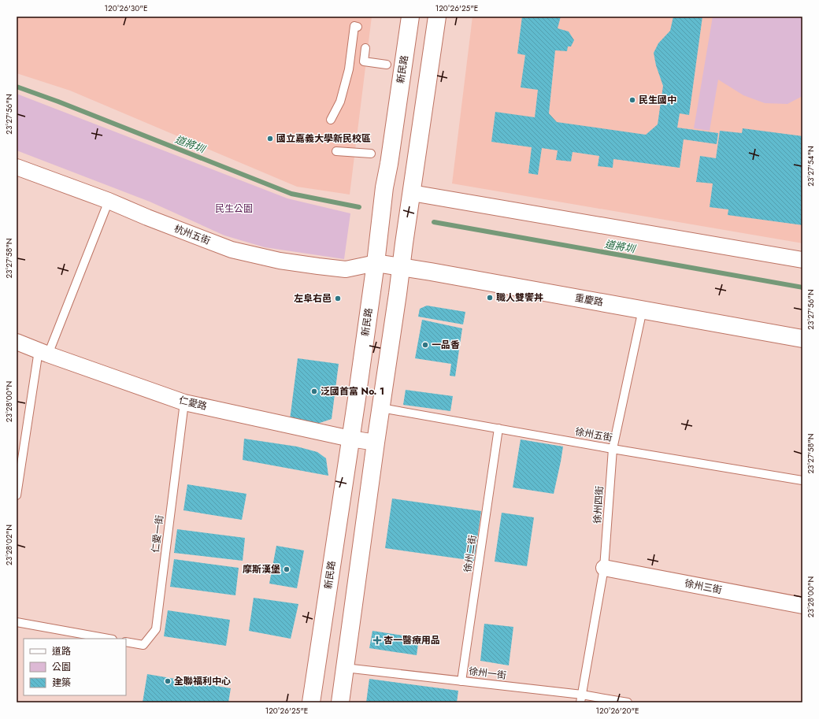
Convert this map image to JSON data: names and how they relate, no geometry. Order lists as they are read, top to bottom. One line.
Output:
{"streets":{"street":["新民路","杭州五街","重慶路","仁愛路","徐州三街"],"lane":["徐州五街","徐州四街","仁愛一街","徐州二街","徐州一街"]},"crossings":[["新民路","杭州五街"],["新民路","重慶路"],["新民路","仁愛路"],["杭州五街","重慶路"],["重慶路","徐州四街"],["仁愛路","仁愛一街"],["徐州五街","徐州四街"],["徐州五街","徐州二街"],["徐州四街","徐州三街"],["徐州四街","徐州一街"],["徐州二街","徐州一街"]],"water":["道將圳"],"parks":["民生公園"],"places":{"other":["民生國中","國立嘉義大學新民校區","職人雙饗丼","左阜右邑","一品香","泛國首富 No. 1","摩斯漢堡","全聯福利中心"],"health":["杏一醫療用品"]},"legend":["道路","公園","建築"],"coordinates":["120°26'30\"E","120°26'25\"E","23°27'56\"N","23°27'54\"N","23°27'58\"N","23°28'00\"N","23°28'02\"N","120°26'20\"E"]}
